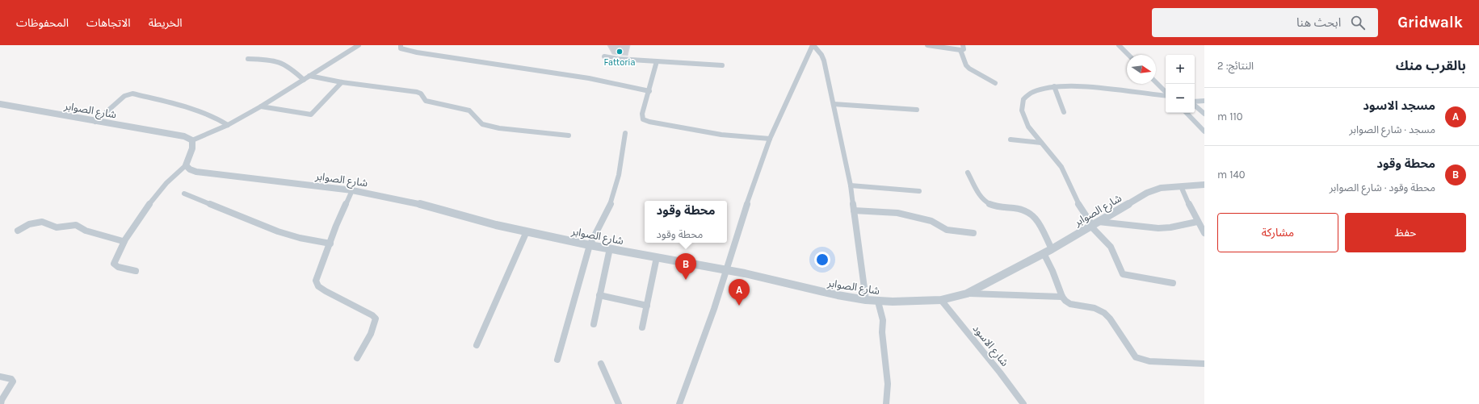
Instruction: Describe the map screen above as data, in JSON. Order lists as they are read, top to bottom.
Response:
{
  "streets": {
    "street": ["شارع الصوابر", "شارع الاسود"]
  },
  "crossings": [
    ["شارع الصوابر", "شارع الاسود"]
  ],
  "places": ["Fattoria"],
  "north": "right",
  "page": {
    "header": "Gridwalk",
    "search": "ابحث هنا",
    "nav": ["الخريطة", "الاتجاهات", "المحفوظات"],
    "heading": ["بالقرب منك", "النتائج: 2"],
    "map_buttons": ["+", "−"],
    "list": [
      {
        "mark": "A",
        "name": "مسجد الاسود",
        "note": "مسجد · شارع الصوابر",
        "value": "110 m"
      },
      {
        "mark": "B",
        "name": "محطة وقود",
        "note": "محطة وقود · شارع الصوابر",
        "value": "140 m"
      }
    ],
    "popup": ["محطة وقود", "محطة وقود"],
    "buttons": ["حفظ", "مشاركة"],
    "pins": ["B", "A"]
  }
}
